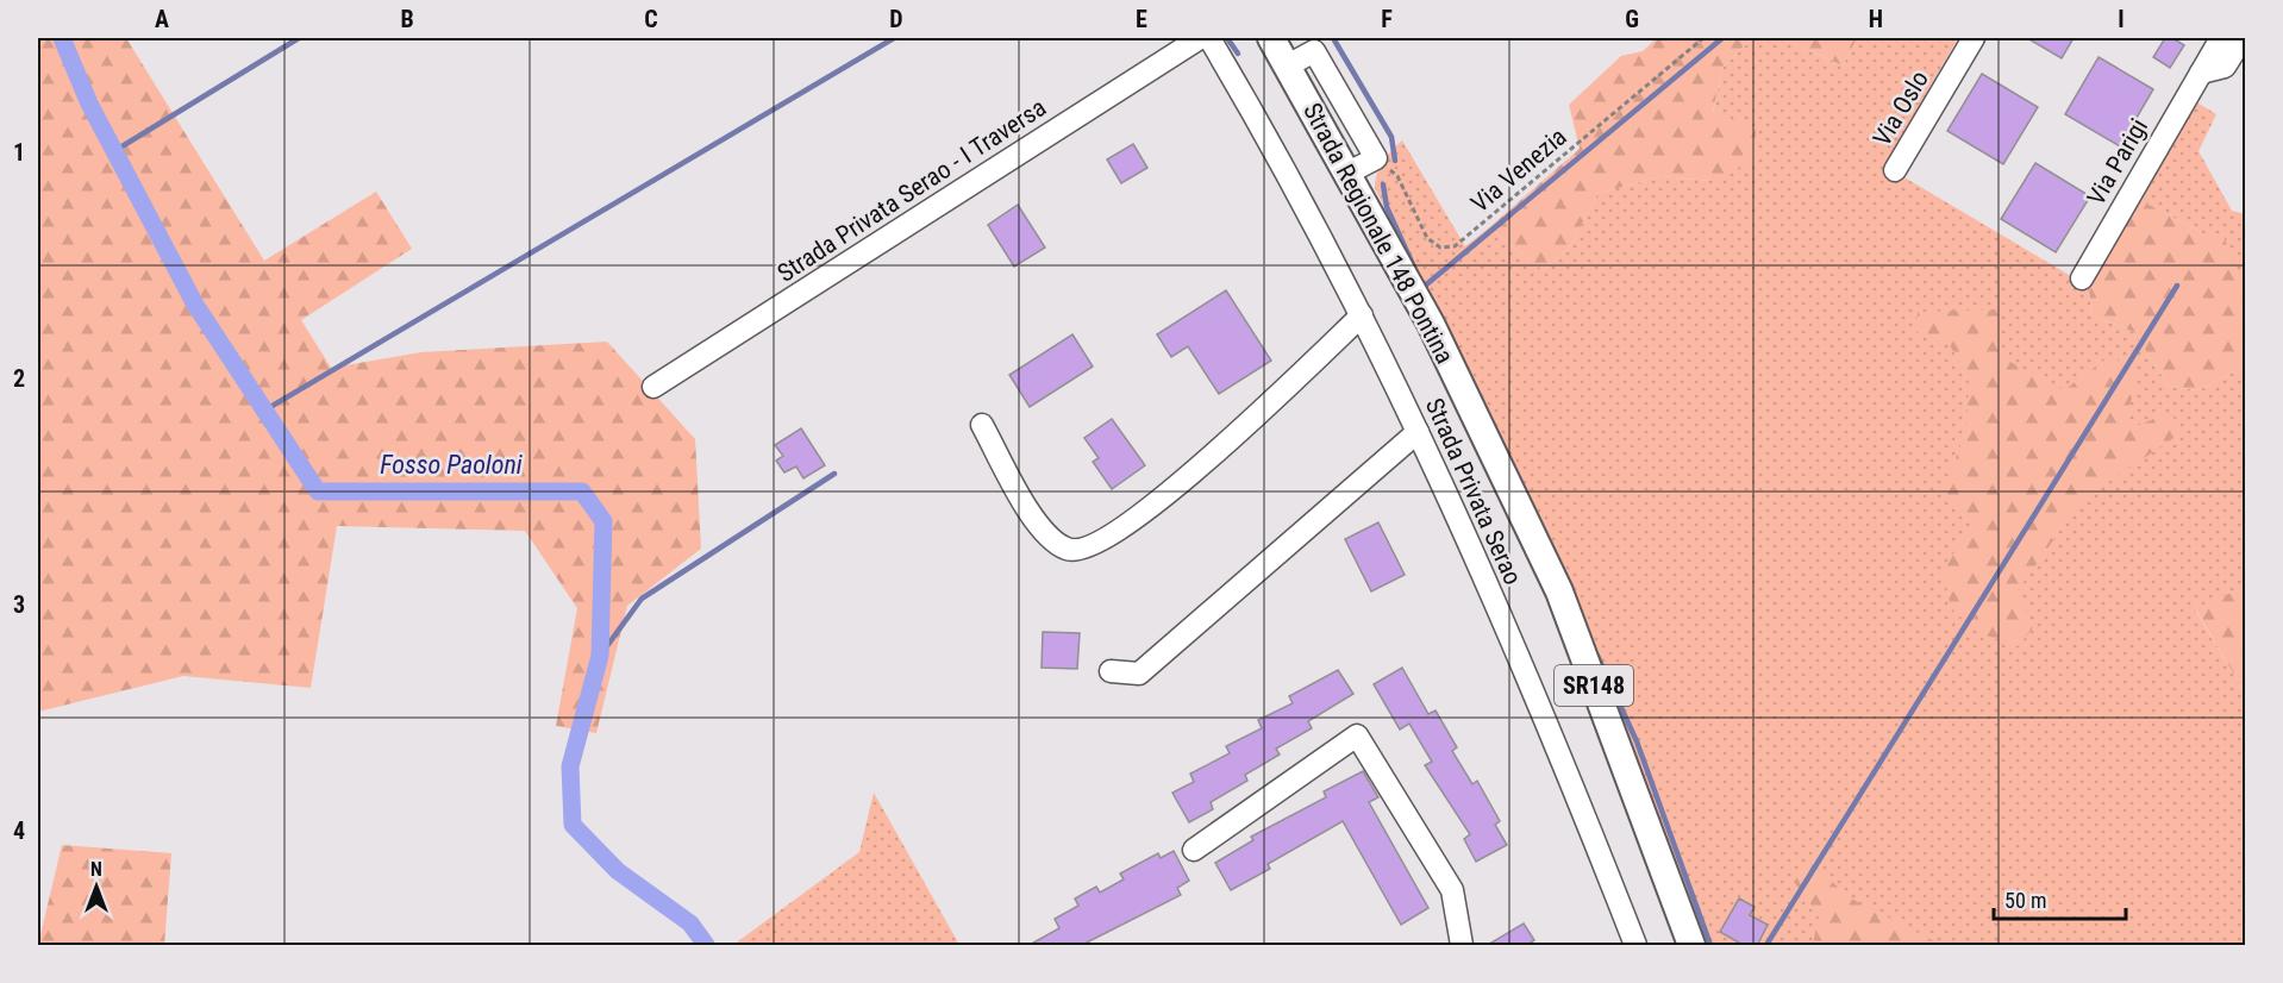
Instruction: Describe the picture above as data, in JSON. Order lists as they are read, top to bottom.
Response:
{
  "streets": {
    "main road": ["Strada Regionale 148 Pontina", "SR148"],
    "street": [
      "Via Oslo",
      "Via Parigi",
      "Strada Privata Serao - I Traversa",
      "Strada Privata Serao"
    ],
    "path": ["Via Venezia"]
  },
  "water": ["Fosso Paoloni"],
  "scale_bar": "50 m",
  "north": "top",
  "grid": {
    "columns": [
      "A",
      "B",
      "C",
      "D",
      "E",
      "F",
      "G",
      "H",
      "I"
    ],
    "rows": [
      "1",
      "2",
      "3",
      "4"
    ]
  }
}
